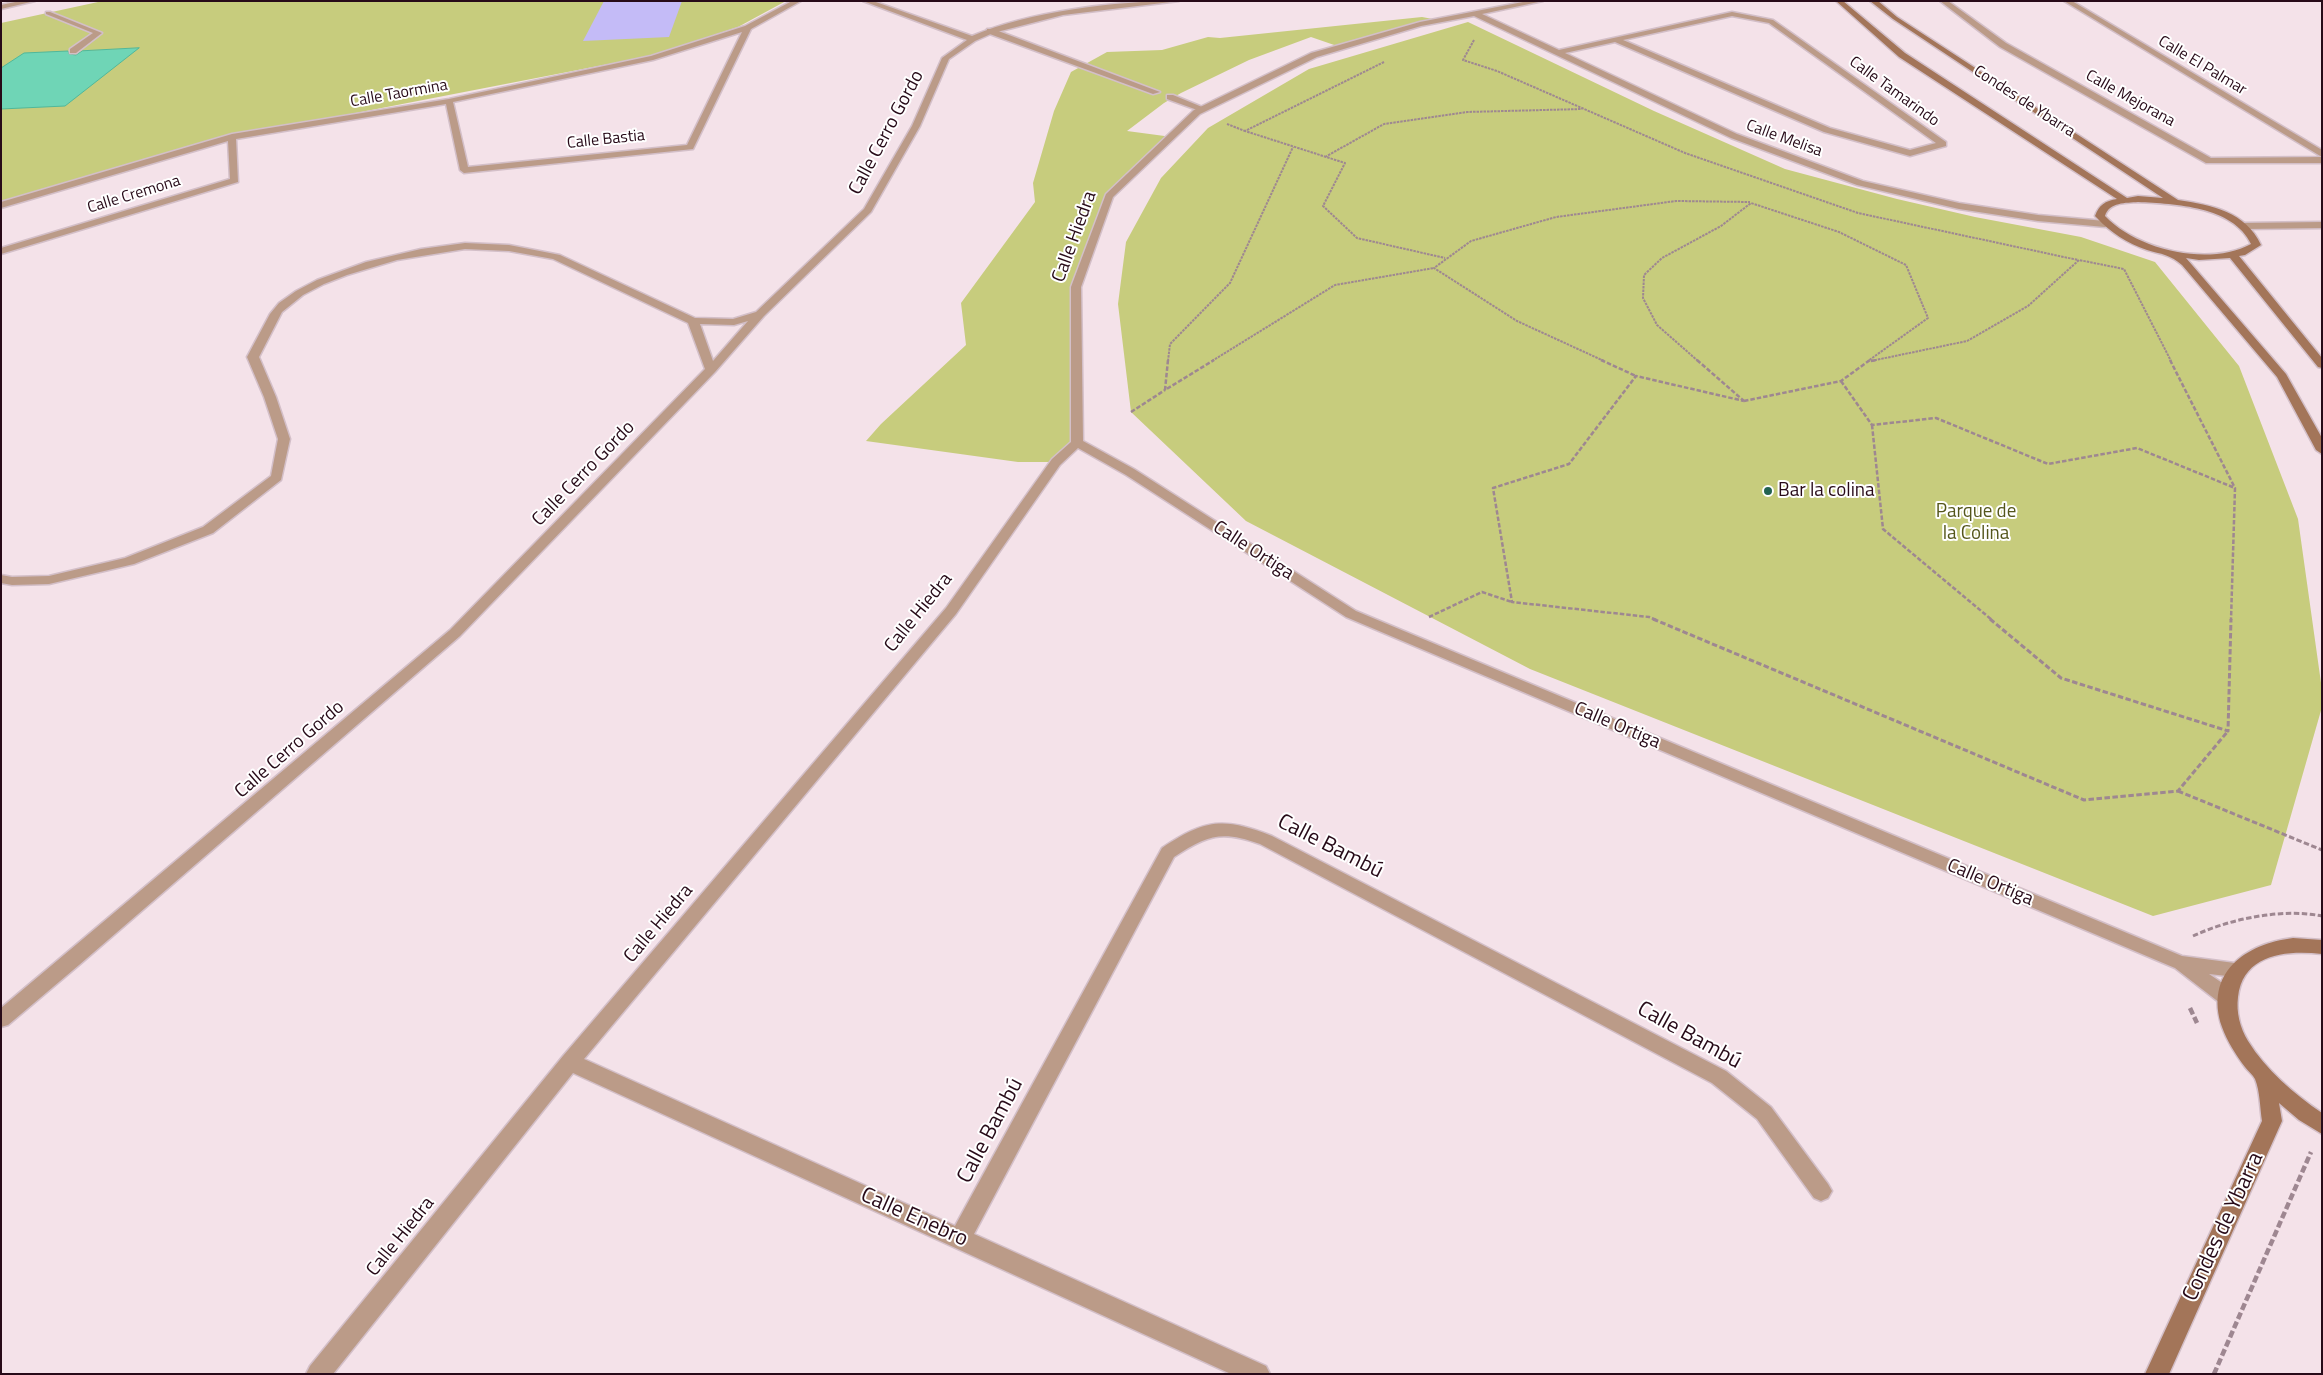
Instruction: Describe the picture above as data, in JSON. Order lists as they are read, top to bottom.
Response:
{
  "streets": {
    "main road": ["Condes de Ybarra"],
    "street": [
      "Calle El Palmar",
      "Calle Tamarindo",
      "Calle Taormina",
      "Calle Mejorana",
      "Calle Cerro Gordo",
      "Calle Melisa",
      "Calle Bastia",
      "Calle Cremona",
      "Calle Hiedra",
      "Calle Ortiga",
      "Calle Bambú",
      "Calle Enebro"
    ]
  },
  "crossings": [
    ["Calle Tamarindo", "Calle Melisa"],
    ["Calle Taormina", "Calle Bastia"],
    ["Calle Taormina", "Calle Cremona"],
    ["Calle Melisa", "Calle Hiedra"],
    ["Calle Hiedra", "Calle Ortiga"],
    ["Calle Hiedra", "Calle Enebro"],
    ["Calle Bambú", "Calle Enebro"]
  ],
  "parks": ["Parque de la Colina"],
  "places": ["Bar la colina"]
}
